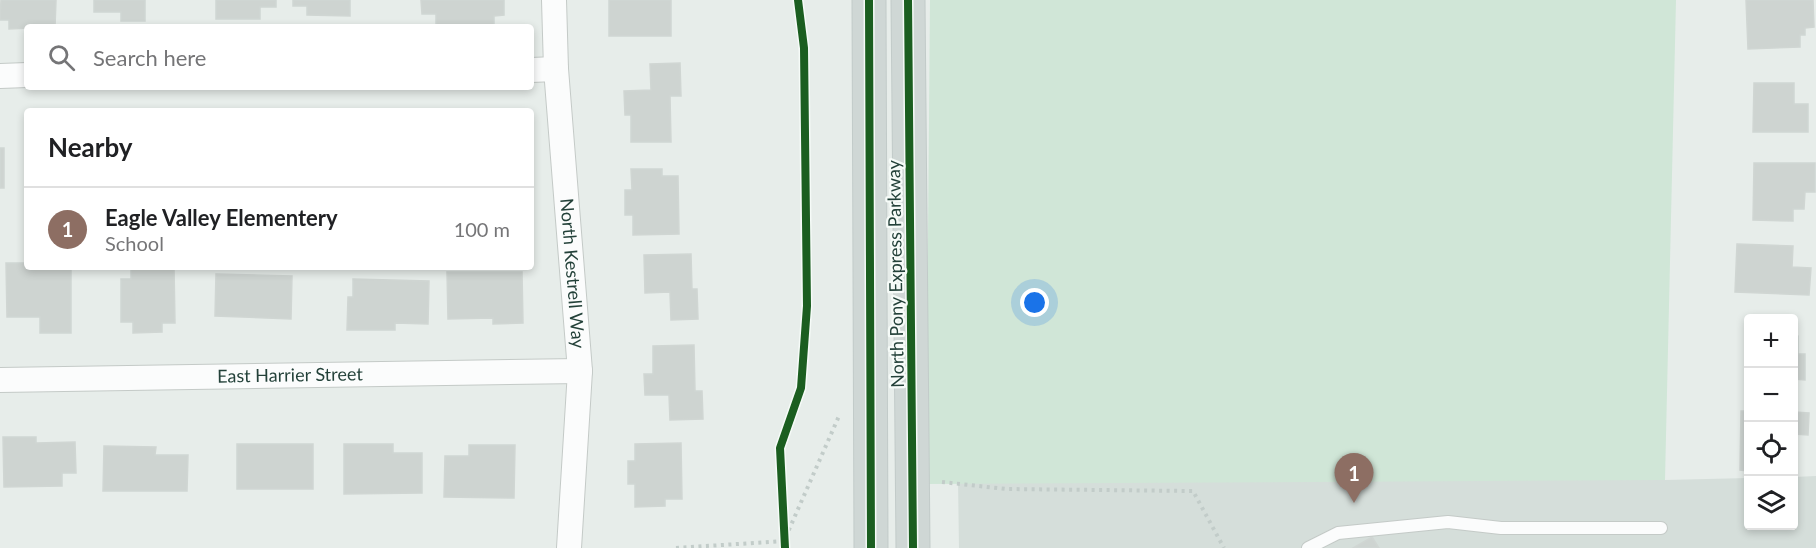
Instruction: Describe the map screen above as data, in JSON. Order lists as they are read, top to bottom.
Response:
{
  "streets": {
    "main road": ["North Pony Express Parkway"],
    "street": ["North Kestrell Way", "East Harrier Street"]
  },
  "crossings": [
    ["North Kestrell Way", "East Harrier Street"]
  ],
  "page": {
    "search": "Search here",
    "heading": "Nearby",
    "list": [
      {
        "mark": "1",
        "name": "Eagle Valley Elementery",
        "note": "School",
        "value": "100 m"
      }
    ],
    "map_buttons": ["+", "−"],
    "pins": "1"
  }
}
